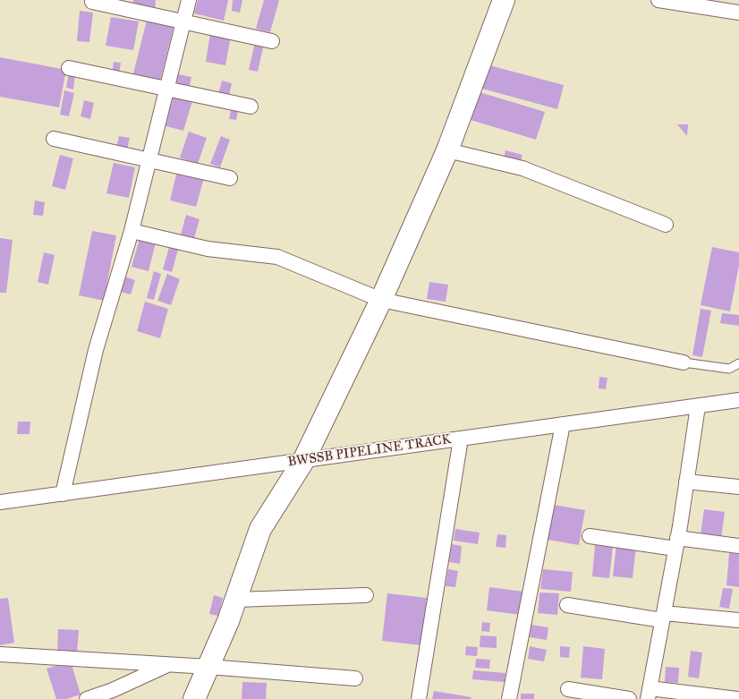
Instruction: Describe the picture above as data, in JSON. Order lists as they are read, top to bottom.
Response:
{
  "streets": {
    "street": ["BWSSB PIPELINE TRACK"]
  }
}
